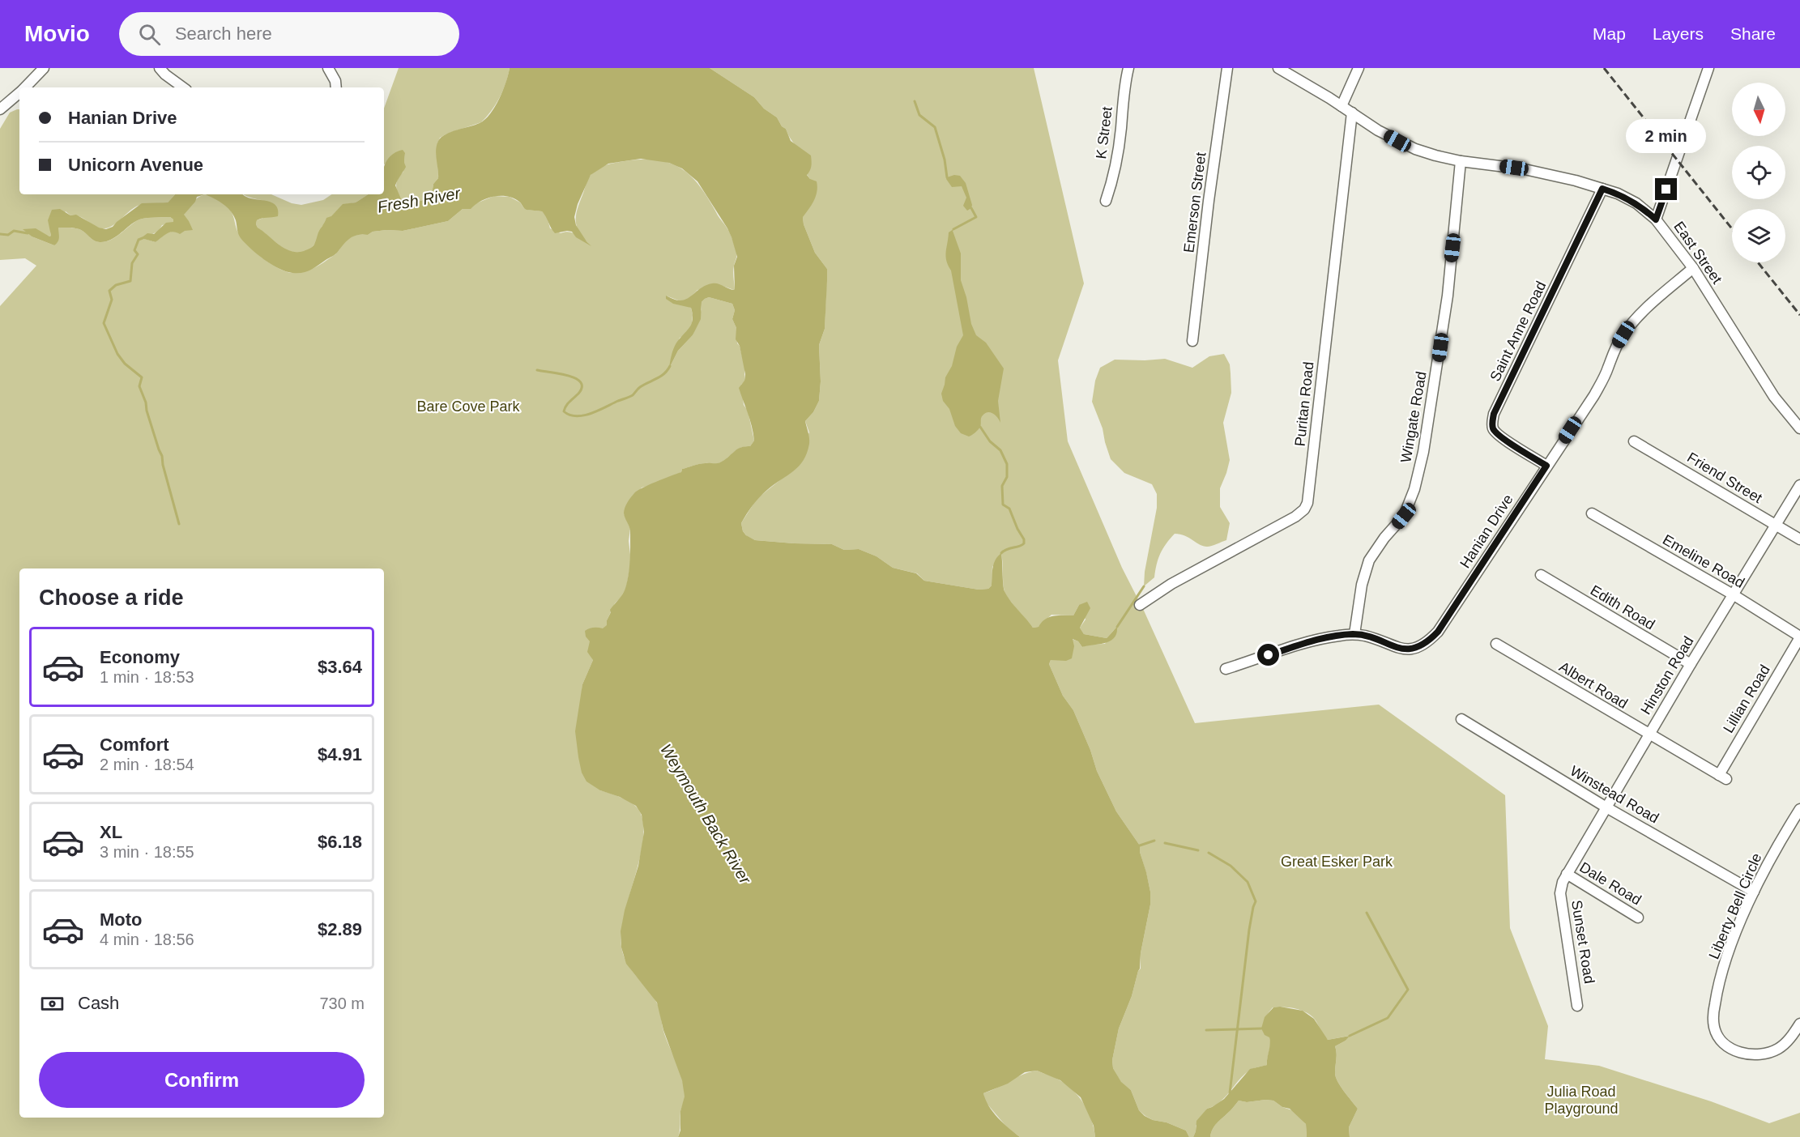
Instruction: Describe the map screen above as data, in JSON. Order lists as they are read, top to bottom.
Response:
{
  "streets": {
    "street": [
      "K Street",
      "Emerson Street",
      "East Street",
      "Saint Anne Road",
      "Puritan Road",
      "Wingate Road",
      "Friend Street",
      "Hanian Drive",
      "Emeline Road",
      "Edith Road",
      "Hinston Road",
      "Albert Road",
      "Lillian Road",
      "Winstead Road",
      "Dale Road",
      "Liberty Bell Circle",
      "Sunset Road"
    ]
  },
  "crossings": [
    ["East Street", "Saint Anne Road"],
    ["East Street", "Puritan Road"],
    ["East Street", "Wingate Road"],
    ["East Street", "Hanian Drive"],
    ["Saint Anne Road", "Hanian Drive"],
    ["Wingate Road", "Hanian Drive"],
    ["Friend Street", "Hinston Road"],
    ["Emeline Road", "Hinston Road"],
    ["Emeline Road", "Lillian Road"],
    ["Edith Road", "Hinston Road"],
    ["Hinston Road", "Albert Road"],
    ["Hinston Road", "Winstead Road"],
    ["Hinston Road", "Dale Road"],
    ["Hinston Road", "Sunset Road"],
    ["Albert Road", "Lillian Road"],
    ["Winstead Road", "Liberty Bell Circle"],
    ["Dale Road", "Sunset Road"]
  ],
  "water": ["Fresh River", "Weymouth Back River"],
  "parks": ["Bare Cove Park", "Great Esker Park", "Julia Road Playground"],
  "north": "bottom",
  "page": {
    "header": "Movio",
    "search": "Search here",
    "nav": ["Map", "Layers", "Share"],
    "banner": ["Hanian Drive", "Unicorn Avenue"],
    "bubble": "2 min",
    "heading": "Choose a ride",
    "list": [
      {
        "name": "Economy",
        "note": "1 min · 18:53",
        "value": "$3.64"
      },
      {
        "name": "Comfort",
        "note": "2 min · 18:54",
        "value": "$4.91"
      },
      {
        "name": "XL",
        "note": "3 min · 18:55",
        "value": "$6.18"
      },
      {
        "name": "Moto",
        "note": "4 min · 18:56",
        "value": "$2.89"
      }
    ],
    "pay": ["Cash", "730 m"],
    "buttons": "Confirm"
  }
}
